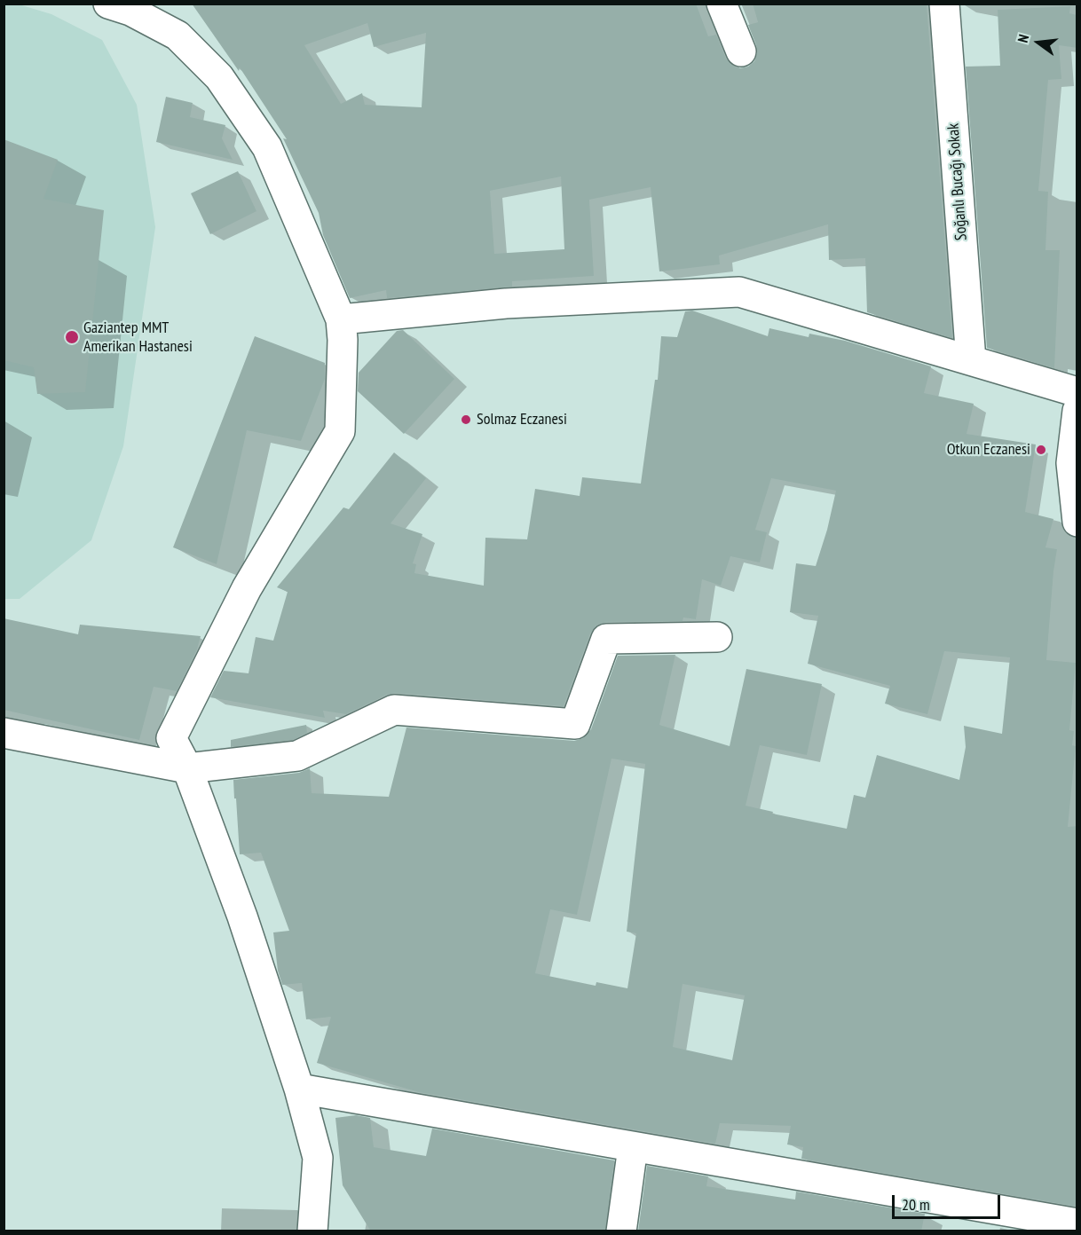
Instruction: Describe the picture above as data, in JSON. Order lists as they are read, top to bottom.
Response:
{
  "streets": {
    "street": ["Soğanlı Bucağı Sokak"]
  },
  "places": ["Gaziantep MMT Amerikan Hastanesi", "Solmaz Eczanesi", "Otkun Eczanesi"],
  "scale_bar": "20 m",
  "north": "left"
}
